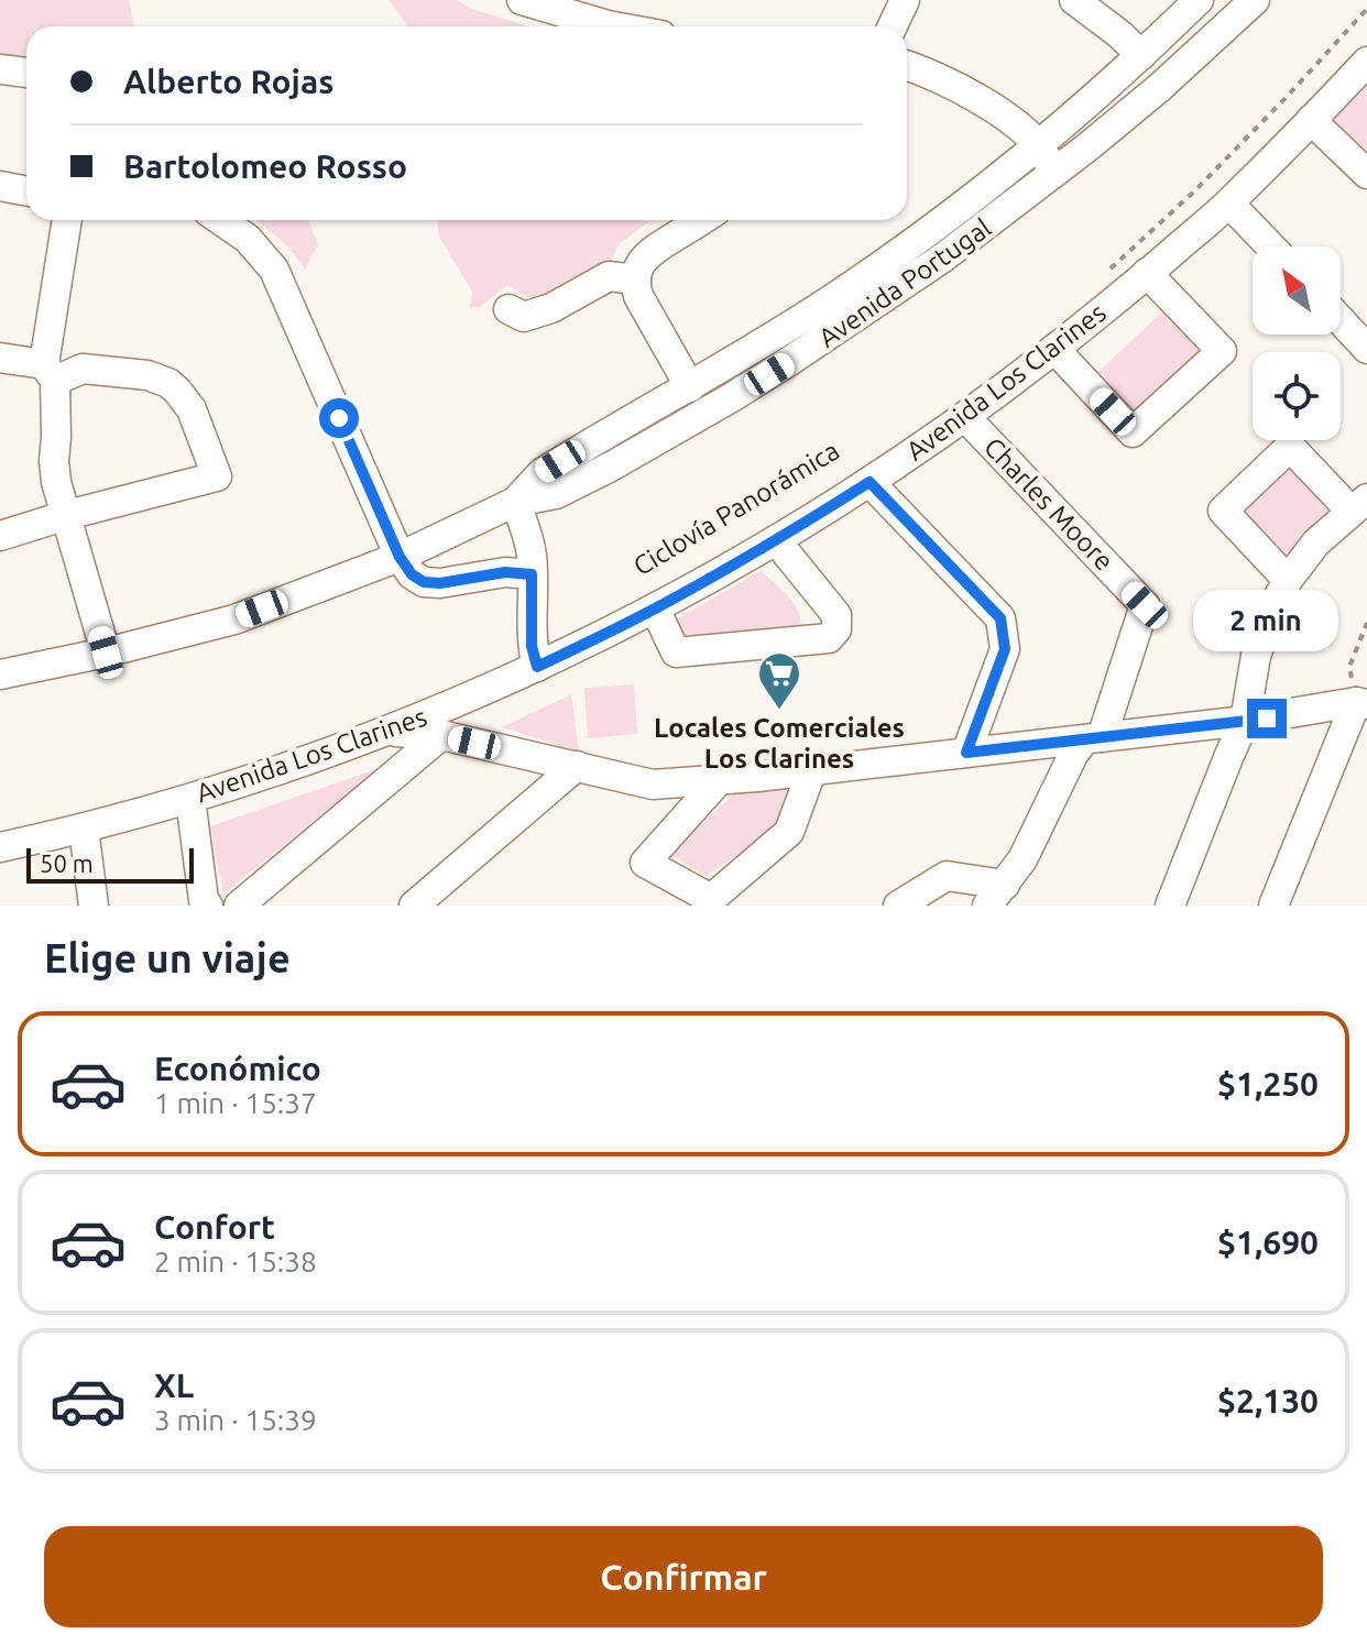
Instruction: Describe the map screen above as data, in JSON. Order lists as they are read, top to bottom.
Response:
{
  "streets": {
    "street": ["Avenida Portugal", "Avenida Los Clarines", "Charles Moore"]
  },
  "crossings": [
    ["Avenida Los Clarines", "Charles Moore"]
  ],
  "places": {
    "supermarket": ["Locales Comerciales Los Clarines"]
  },
  "scale_bar": "50 m",
  "north": "top left",
  "page": {
    "banner": ["Alberto Rojas", "Bartolomeo Rosso"],
    "bubble": "2 min",
    "scale": "50 m",
    "heading": "Elige un viaje",
    "list": [
      {
        "name": "Económico",
        "note": "1 min · 15:37",
        "value": "$1,250"
      },
      {
        "name": "Confort",
        "note": "2 min · 15:38",
        "value": "$1,690"
      },
      {
        "name": "XL",
        "note": "3 min · 15:39",
        "value": "$2,130"
      }
    ],
    "buttons": "Confirmar"
  }
}
